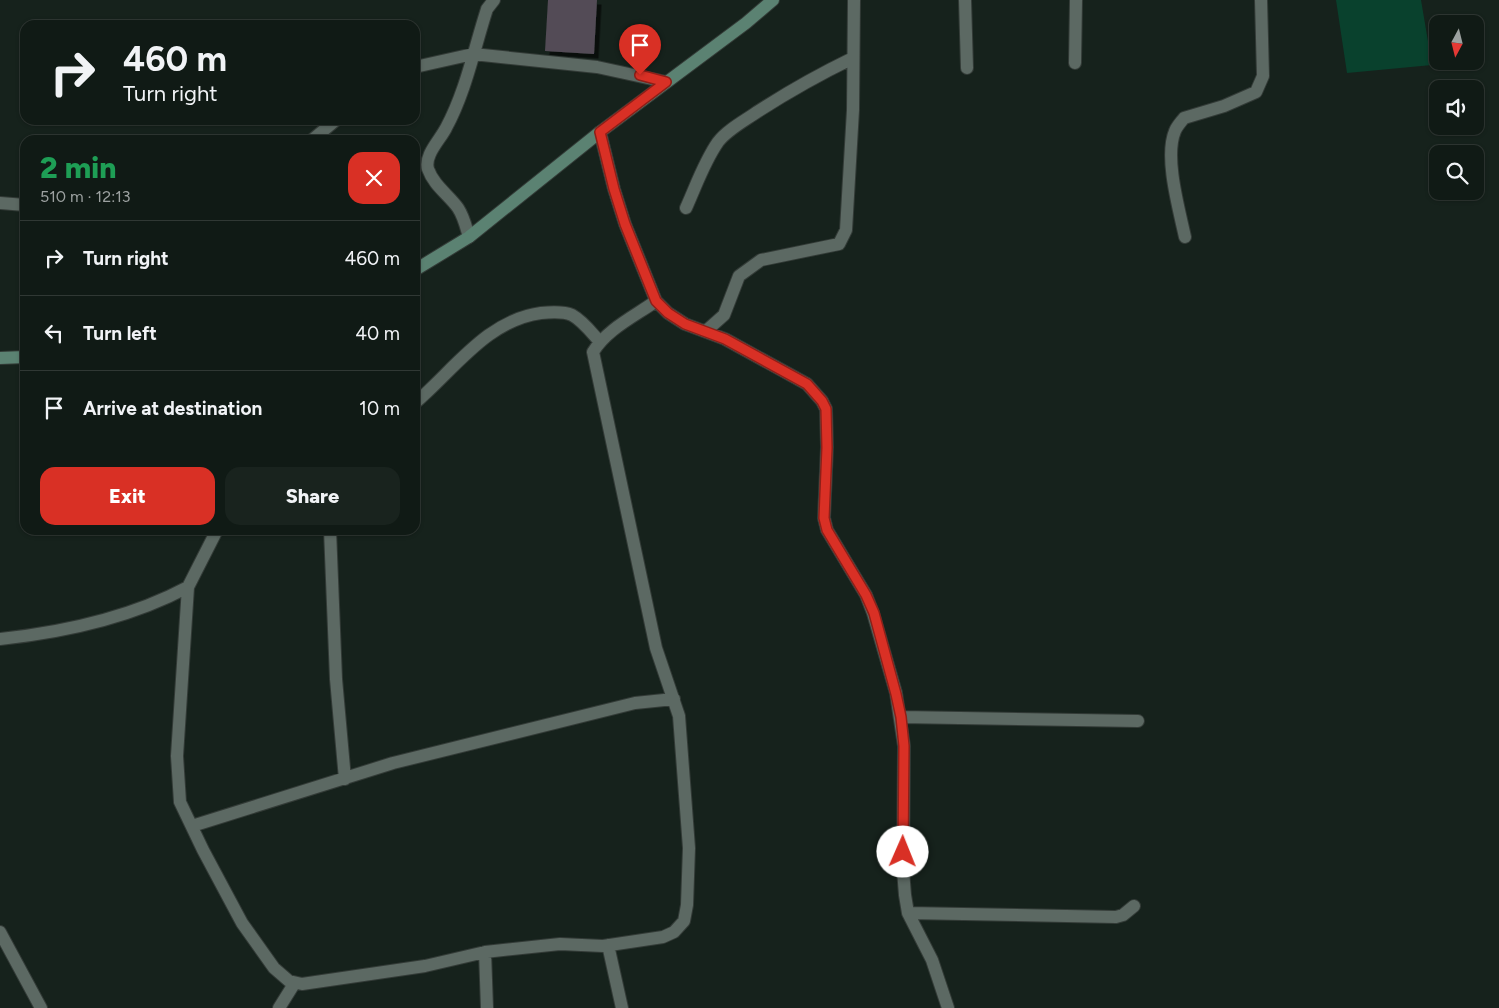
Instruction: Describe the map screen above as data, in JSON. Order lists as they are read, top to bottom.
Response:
{
  "north": "bottom",
  "page": {
    "turn": ["460 m", "Turn right"],
    "heading": ["2 min", "510 m · 12:13"],
    "list": [
      {
        "name": "Turn right",
        "value": "460 m"
      },
      {
        "name": "Turn left",
        "value": "40 m"
      },
      {
        "name": "Arrive at destination",
        "value": "10 m"
      }
    ],
    "buttons": ["Exit", "Share"]
  }
}
